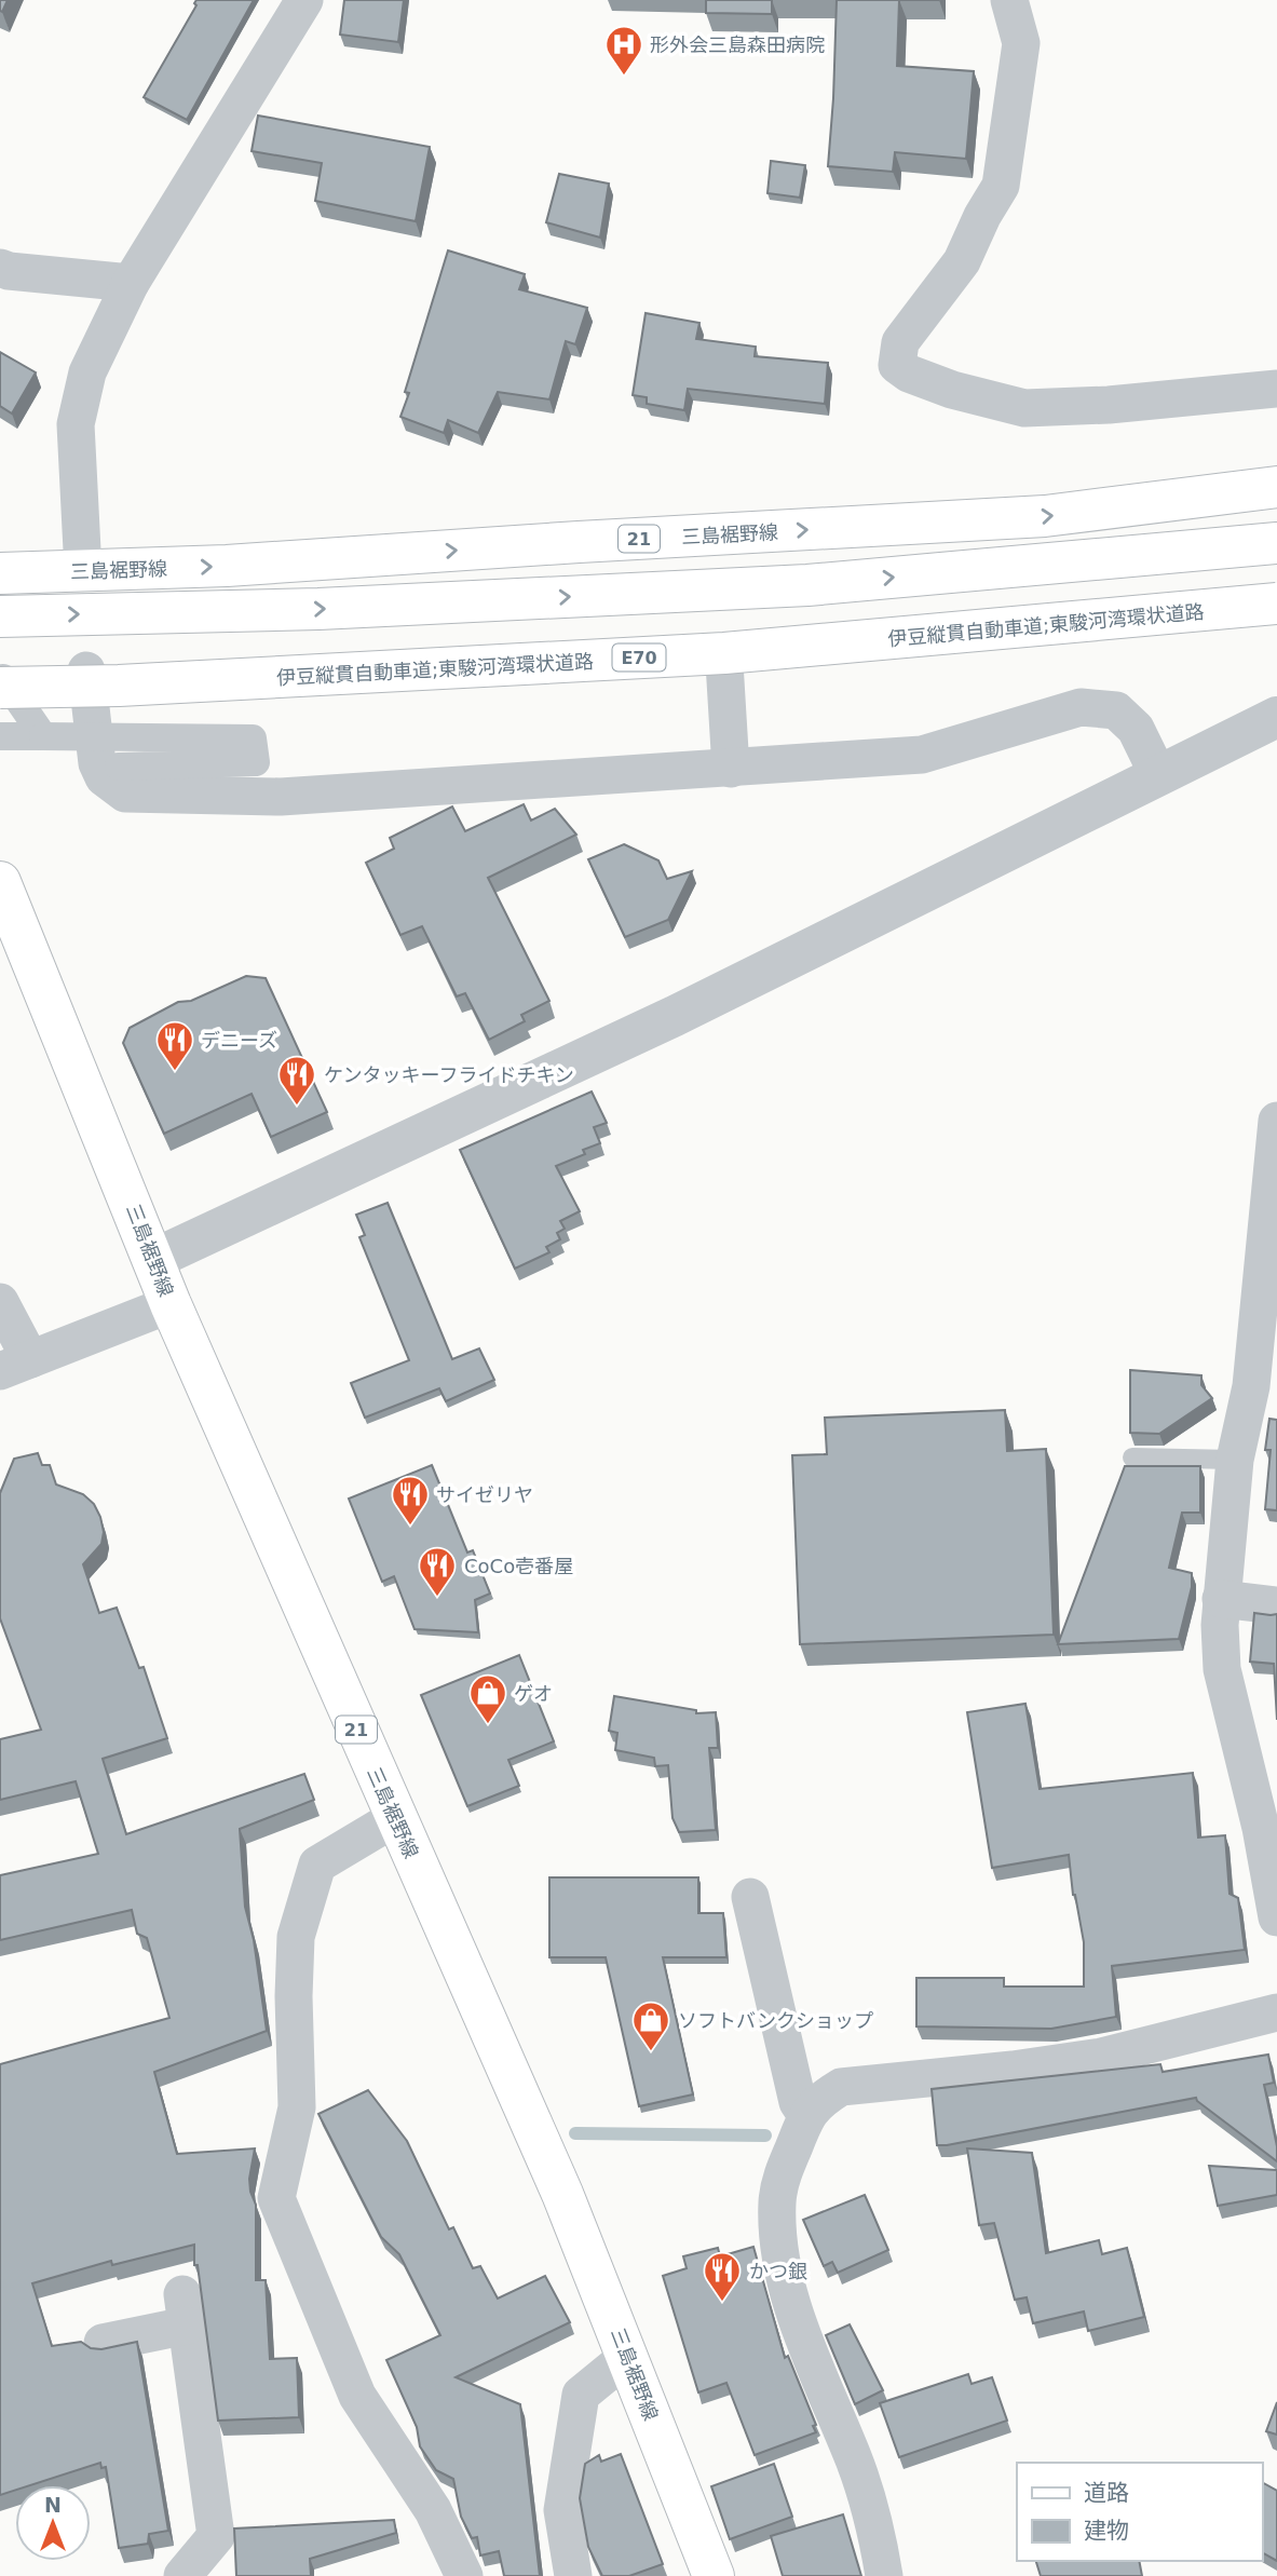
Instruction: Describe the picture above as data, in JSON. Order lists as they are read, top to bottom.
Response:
{
  "streets": {
    "main road": [
      "三島裾野線",
      "21",
      "伊豆縦貫自動車道;東駿河湾環状道路",
      "E70"
    ]
  },
  "places": {
    "hospital": ["形外会三島森田病院"],
    "restaurant": [
      "デニーズ",
      "ケンタッキーフライドチキン",
      "サイゼリヤ",
      "CoCo壱番屋",
      "かつ銀"
    ],
    "shop": ["ゲオ", "ソフトバンクショップ"]
  },
  "legend": ["道路", "建物"],
  "north": "top"
}
